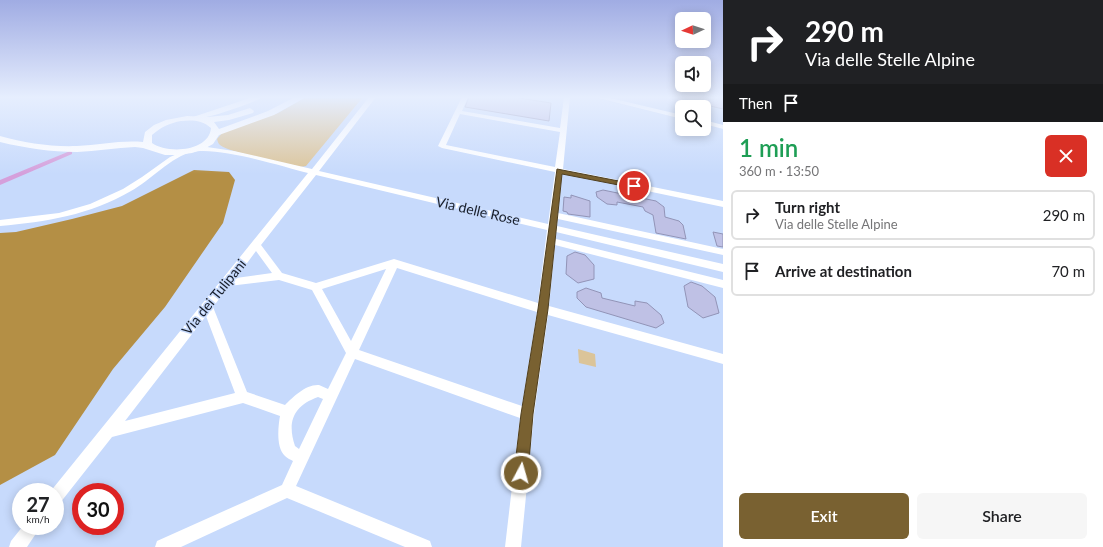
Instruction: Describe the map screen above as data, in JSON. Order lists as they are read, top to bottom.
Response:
{
  "streets": {
    "street": ["Via delle Rose", "Via dei Tulipani"]
  },
  "crossings": [
    ["Via delle Rose", "Via dei Tulipani"]
  ],
  "north": "left",
  "page": {
    "turn": ["290 m", "Via delle Stelle Alpine"],
    "then": "Then",
    "heading": ["1 min", "360 m · 13:50"],
    "list": [
      {
        "name": "Turn right",
        "note": "Via delle Stelle Alpine",
        "value": "290 m"
      },
      {
        "name": "Arrive at destination",
        "value": "70 m"
      }
    ],
    "speed": "27 km/h",
    "limit": "30",
    "buttons": ["Exit", "Share"]
  }
}
